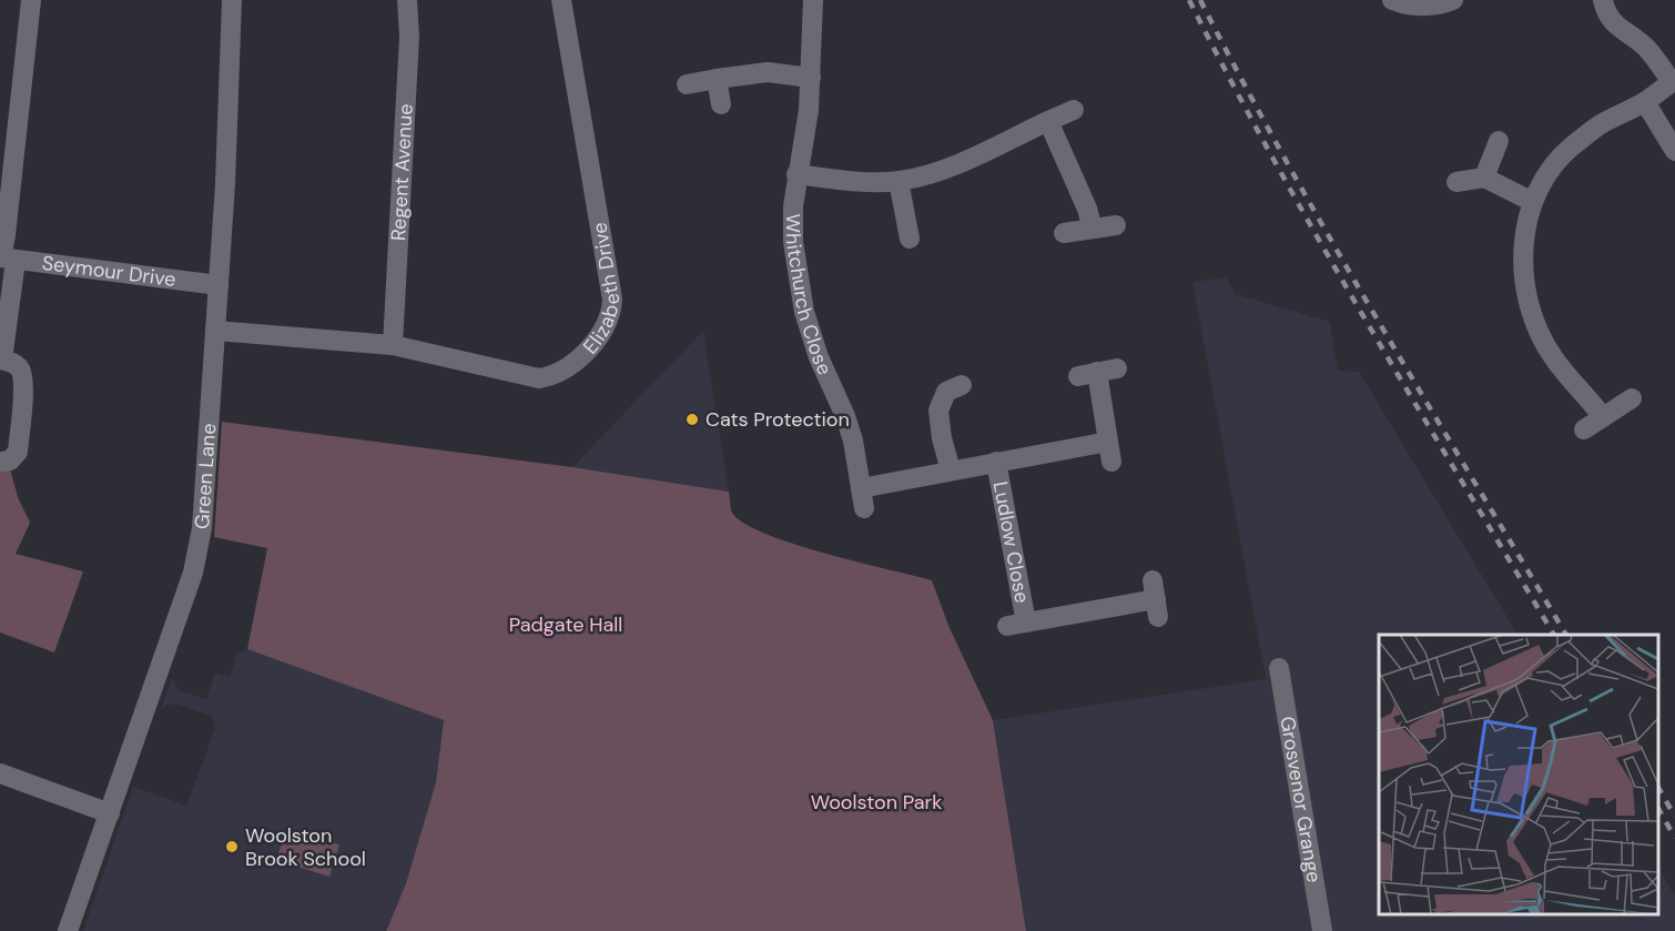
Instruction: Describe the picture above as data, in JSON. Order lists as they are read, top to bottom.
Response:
{
  "streets": {
    "street": [
      "Regent Avenue",
      "Seymour Drive",
      "Elizabeth Drive",
      "Whitchurch Close",
      "Green Lane",
      "Ludlow Close",
      "Grosvenor Grange"
    ]
  },
  "crossings": [
    ["Regent Avenue", "Elizabeth Drive"],
    ["Seymour Drive", "Green Lane"],
    ["Elizabeth Drive", "Green Lane"],
    ["Whitchurch Close", "Ludlow Close"]
  ],
  "parks": ["Padgate Hall", "Woolston Park"],
  "places": ["Cats Protection", "Woolston Brook School"]
}
